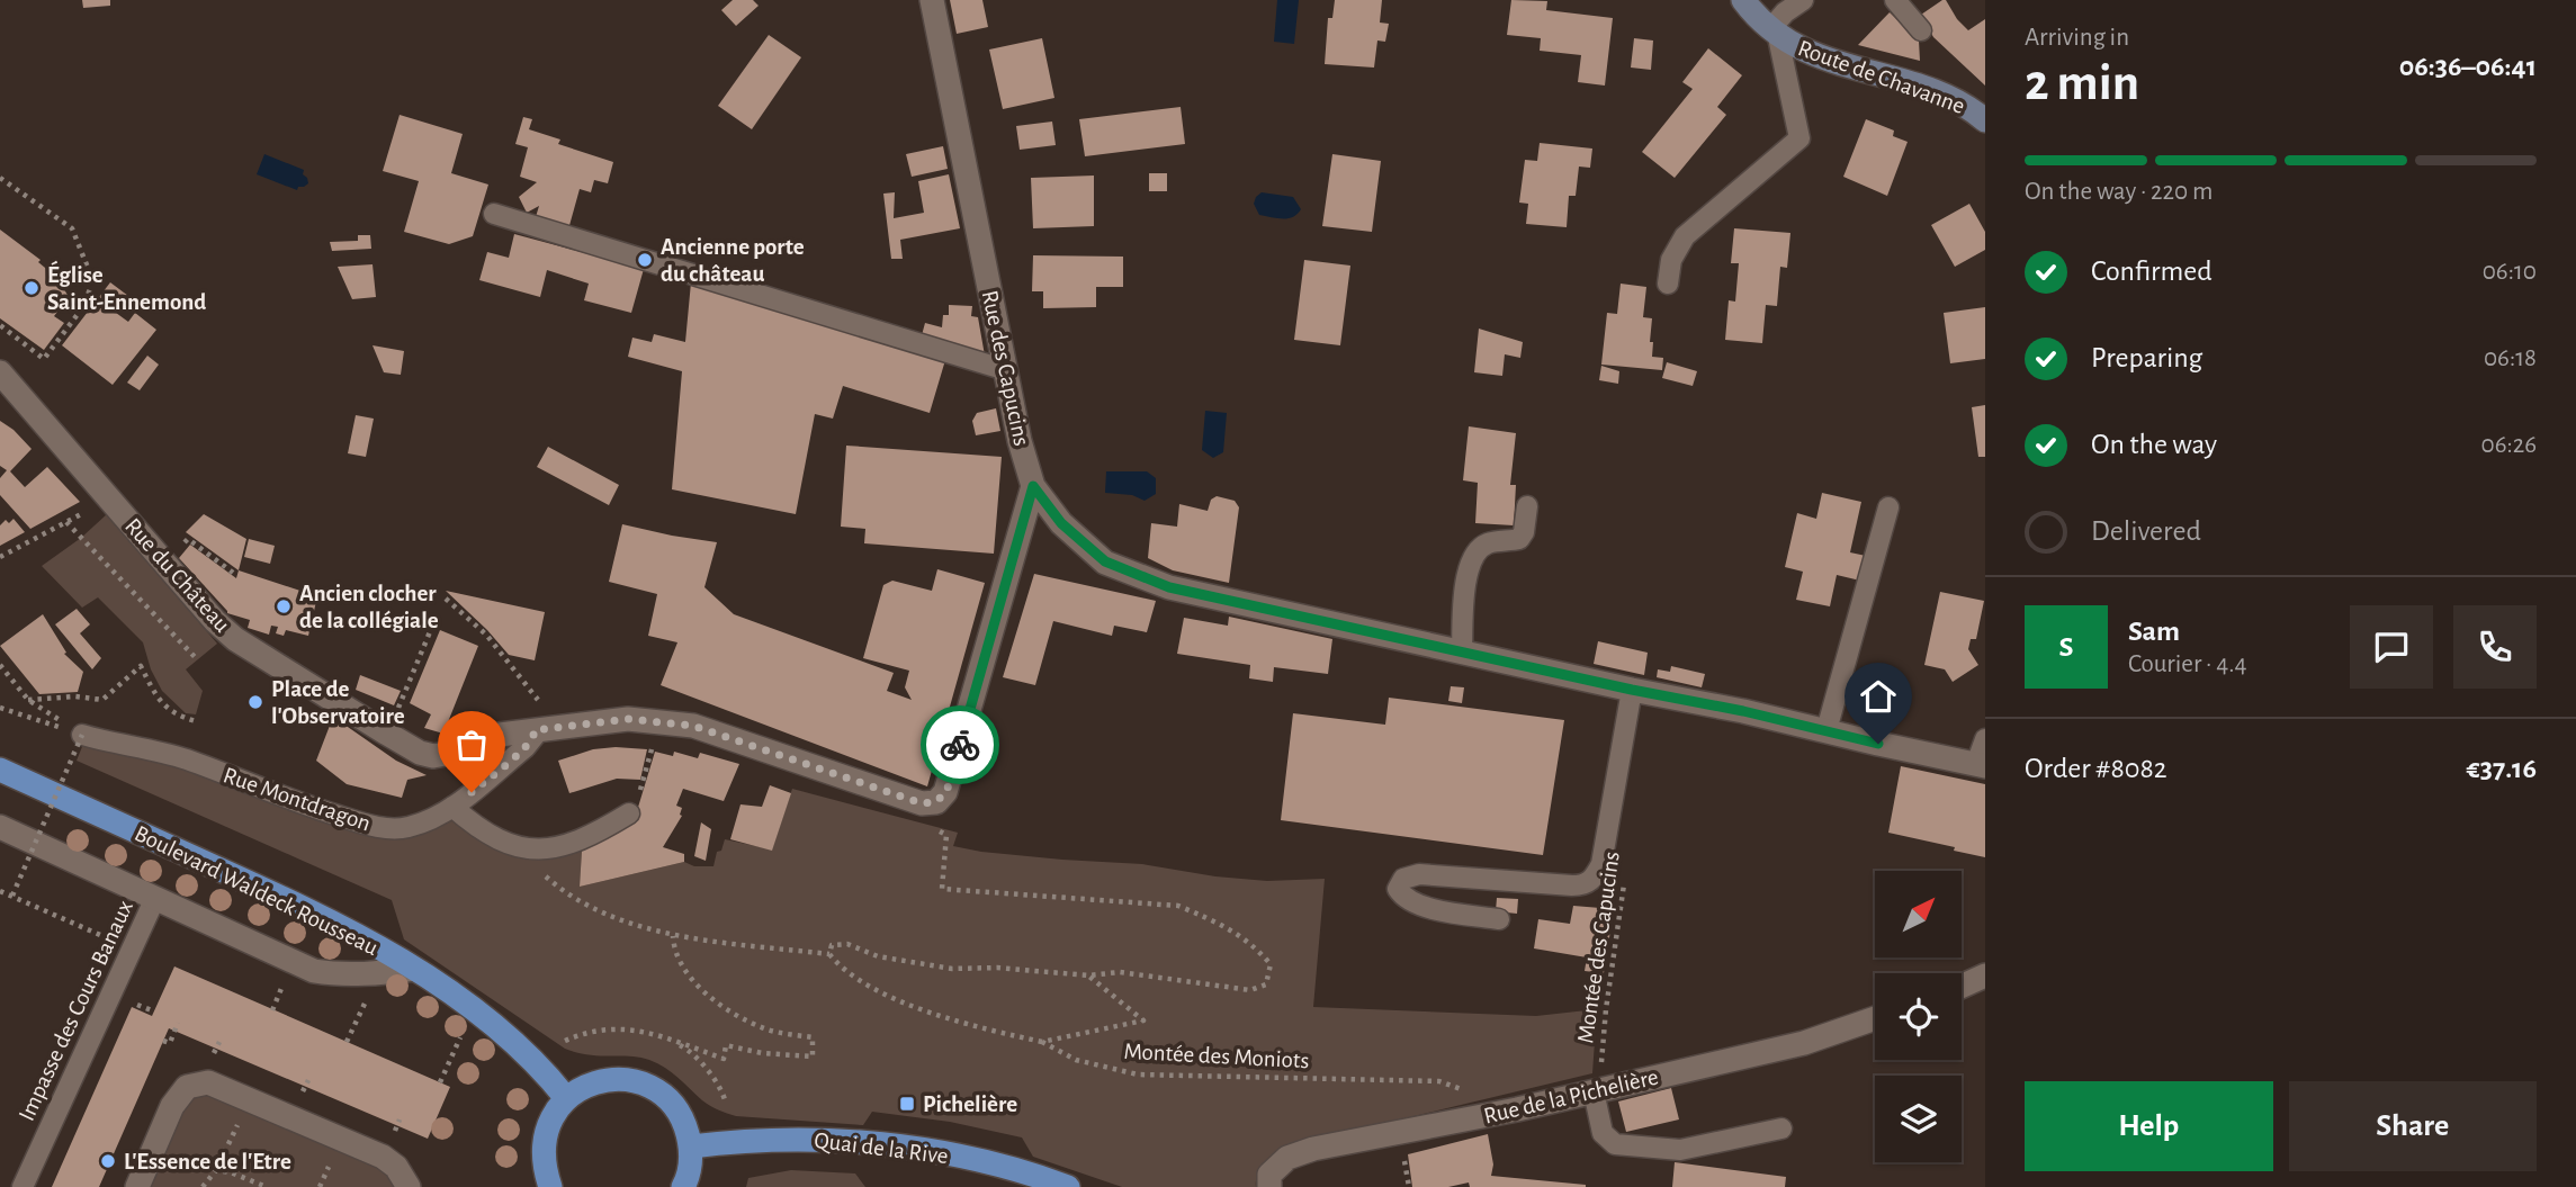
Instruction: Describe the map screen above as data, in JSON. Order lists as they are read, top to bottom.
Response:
{
  "streets": {
    "main road": ["Route de Chavanne", "Boulevard Waldeck Rousseau", "Quai de la Rive"],
    "street": ["Rue des Capucins", "Rue du Château", "Rue de la Pichelière"],
    "lane": ["Rue Montdragon", "Impasse des Cours Banaux"],
    "path": ["Montée des Capucins", "Montée des Moniots"]
  },
  "crossings": [
    ["Rue du Château", "Rue Montdragon"],
    ["Montée des Capucins", "Rue de la Pichelière"]
  ],
  "places": {
    "other": [
      "Ancienne porte du château",
      "Église Saint-Ennemond",
      "Ancien clocher de la collégiale",
      "Place de l'Observatoire",
      "L'Essence de l'Etre"
    ],
    "transit": ["Pichelière"]
  },
  "north": "top right",
  "page": {
    "heading": ["2 min", "Arriving in", "06:36–06:41"],
    "panel": [
      "Sam",
      "Courier · 4.4",
      "Order #8082",
      "€37.16"
    ],
    "bar": "On the way · 220 m",
    "list": [
      ["Confirmed", "06:10"],
      ["Preparing", "06:18"],
      ["On the way", "06:26"],
      "Delivered"
    ],
    "round": "S",
    "buttons": ["Help", "Share"]
  }
}
